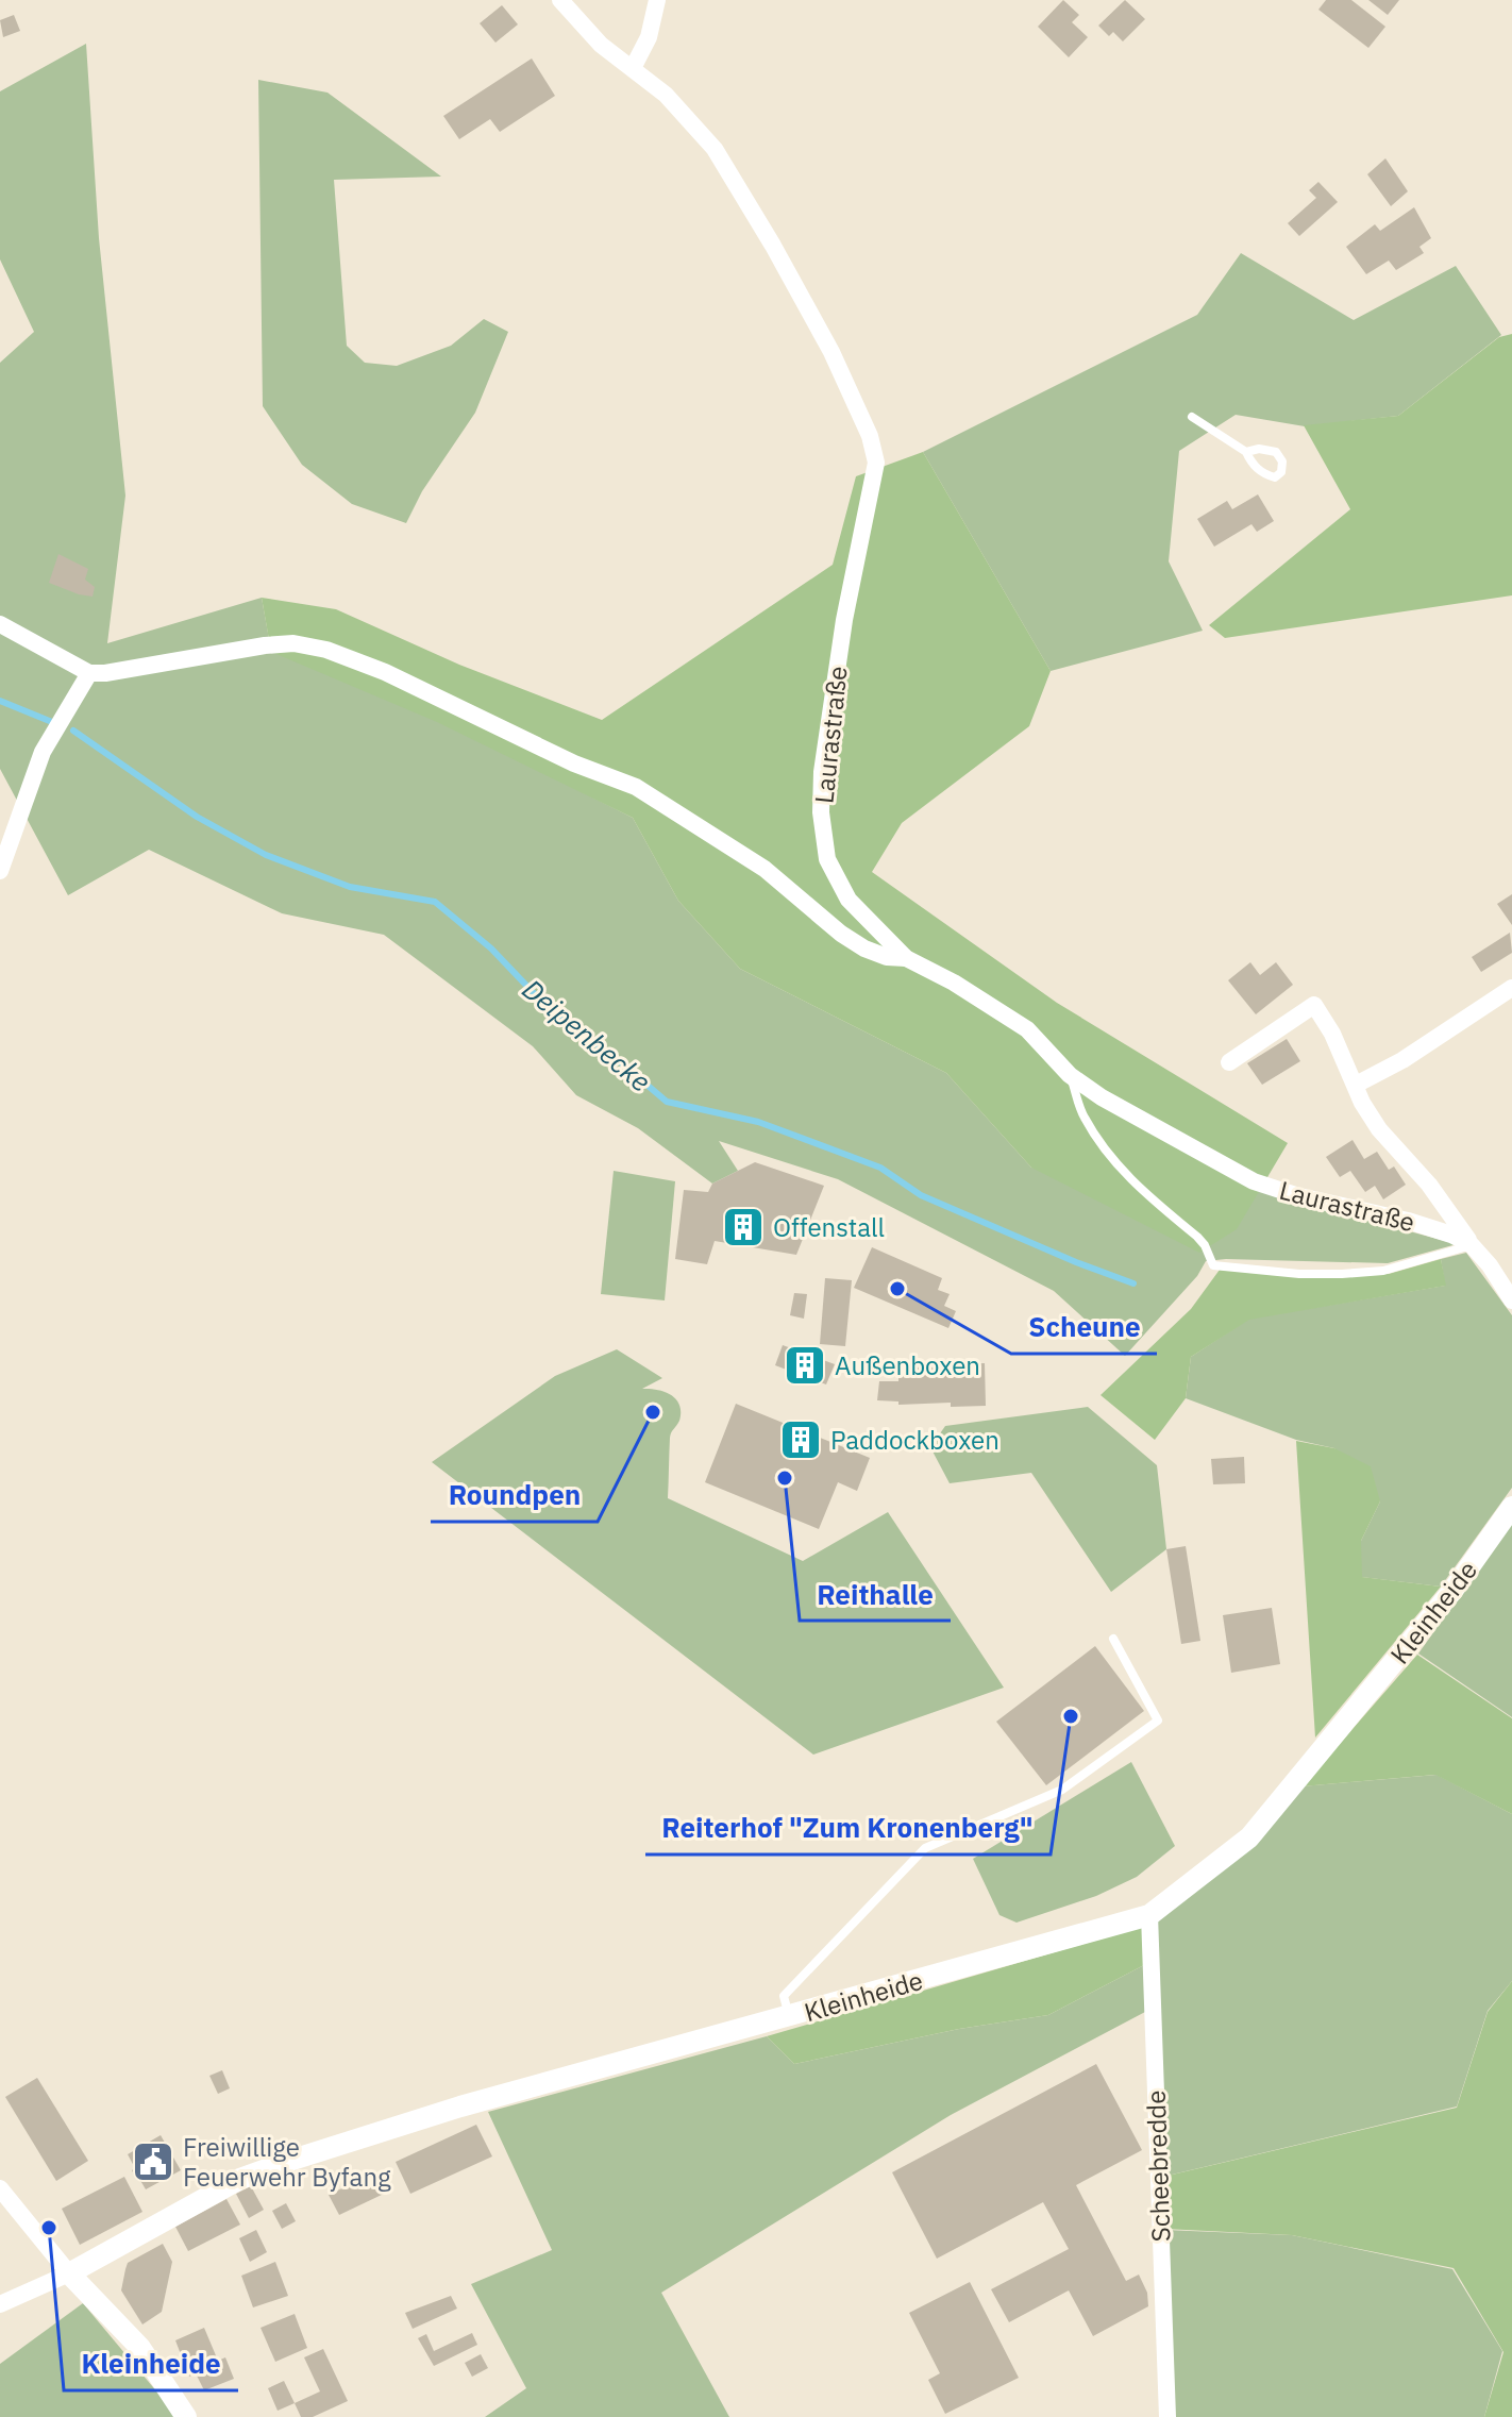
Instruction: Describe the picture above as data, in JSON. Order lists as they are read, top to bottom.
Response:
{
  "streets": {
    "street": ["Laurastraße", "Kleinheide", "Scheebredde"]
  },
  "crossings": [
    ["Kleinheide", "Scheebredde"]
  ],
  "water": ["Deipenbecke"],
  "places": {
    "building": ["Offenstall", "Außenboxen", "Paddockboxen"],
    "other": [
      "Scheune",
      "Roundpen",
      "Reithalle",
      "Reiterhof \"Zum Kronenberg\"",
      "Kleinheide"
    ],
    "public building": ["Freiwillige Feuerwehr Byfang"]
  }
}
